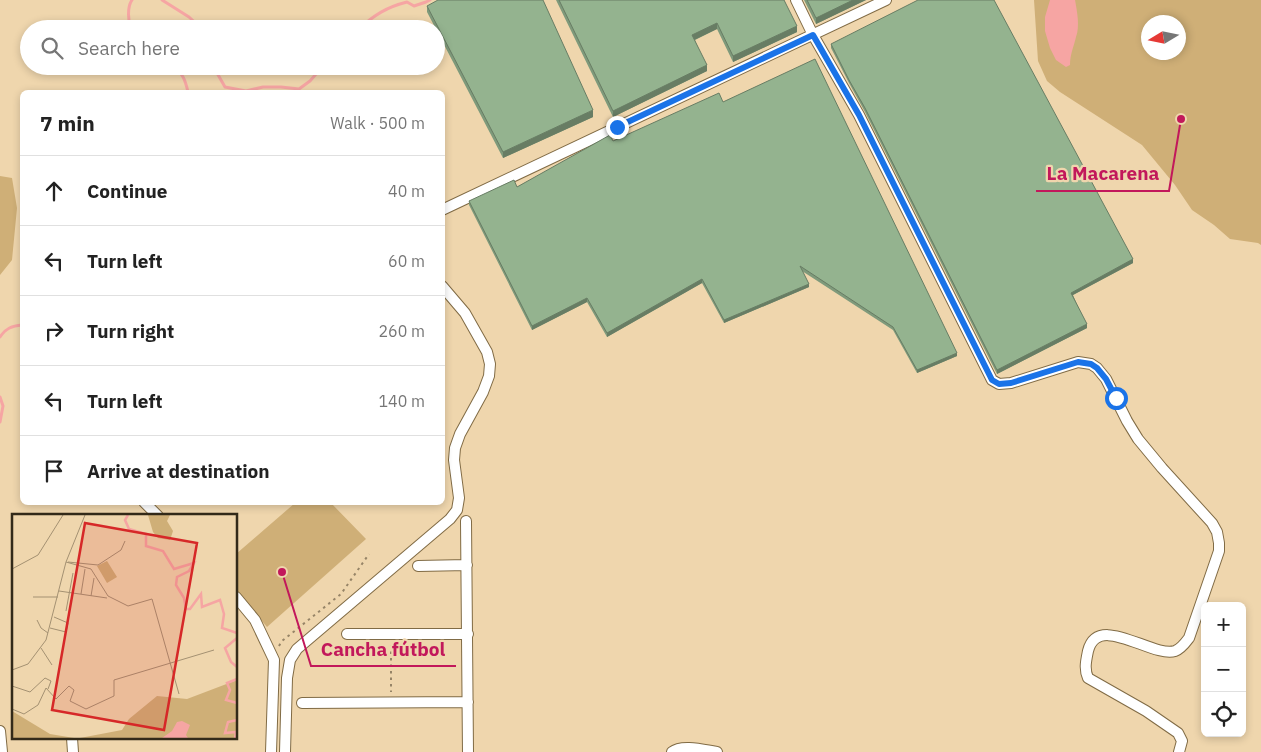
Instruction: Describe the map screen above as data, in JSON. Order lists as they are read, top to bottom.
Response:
{
  "places": ["La Macarena", "Cancha fútbol"],
  "north": "left",
  "page": {
    "search": "Search here",
    "heading": ["7 min", "Walk · 500 m"],
    "list": [
      ["Continue", "40 m"],
      ["Turn left", "60 m"],
      ["Turn right", "260 m"],
      ["Turn left", "140 m"],
      "Arrive at destination"
    ],
    "map_buttons": ["+", "−"]
  }
}
